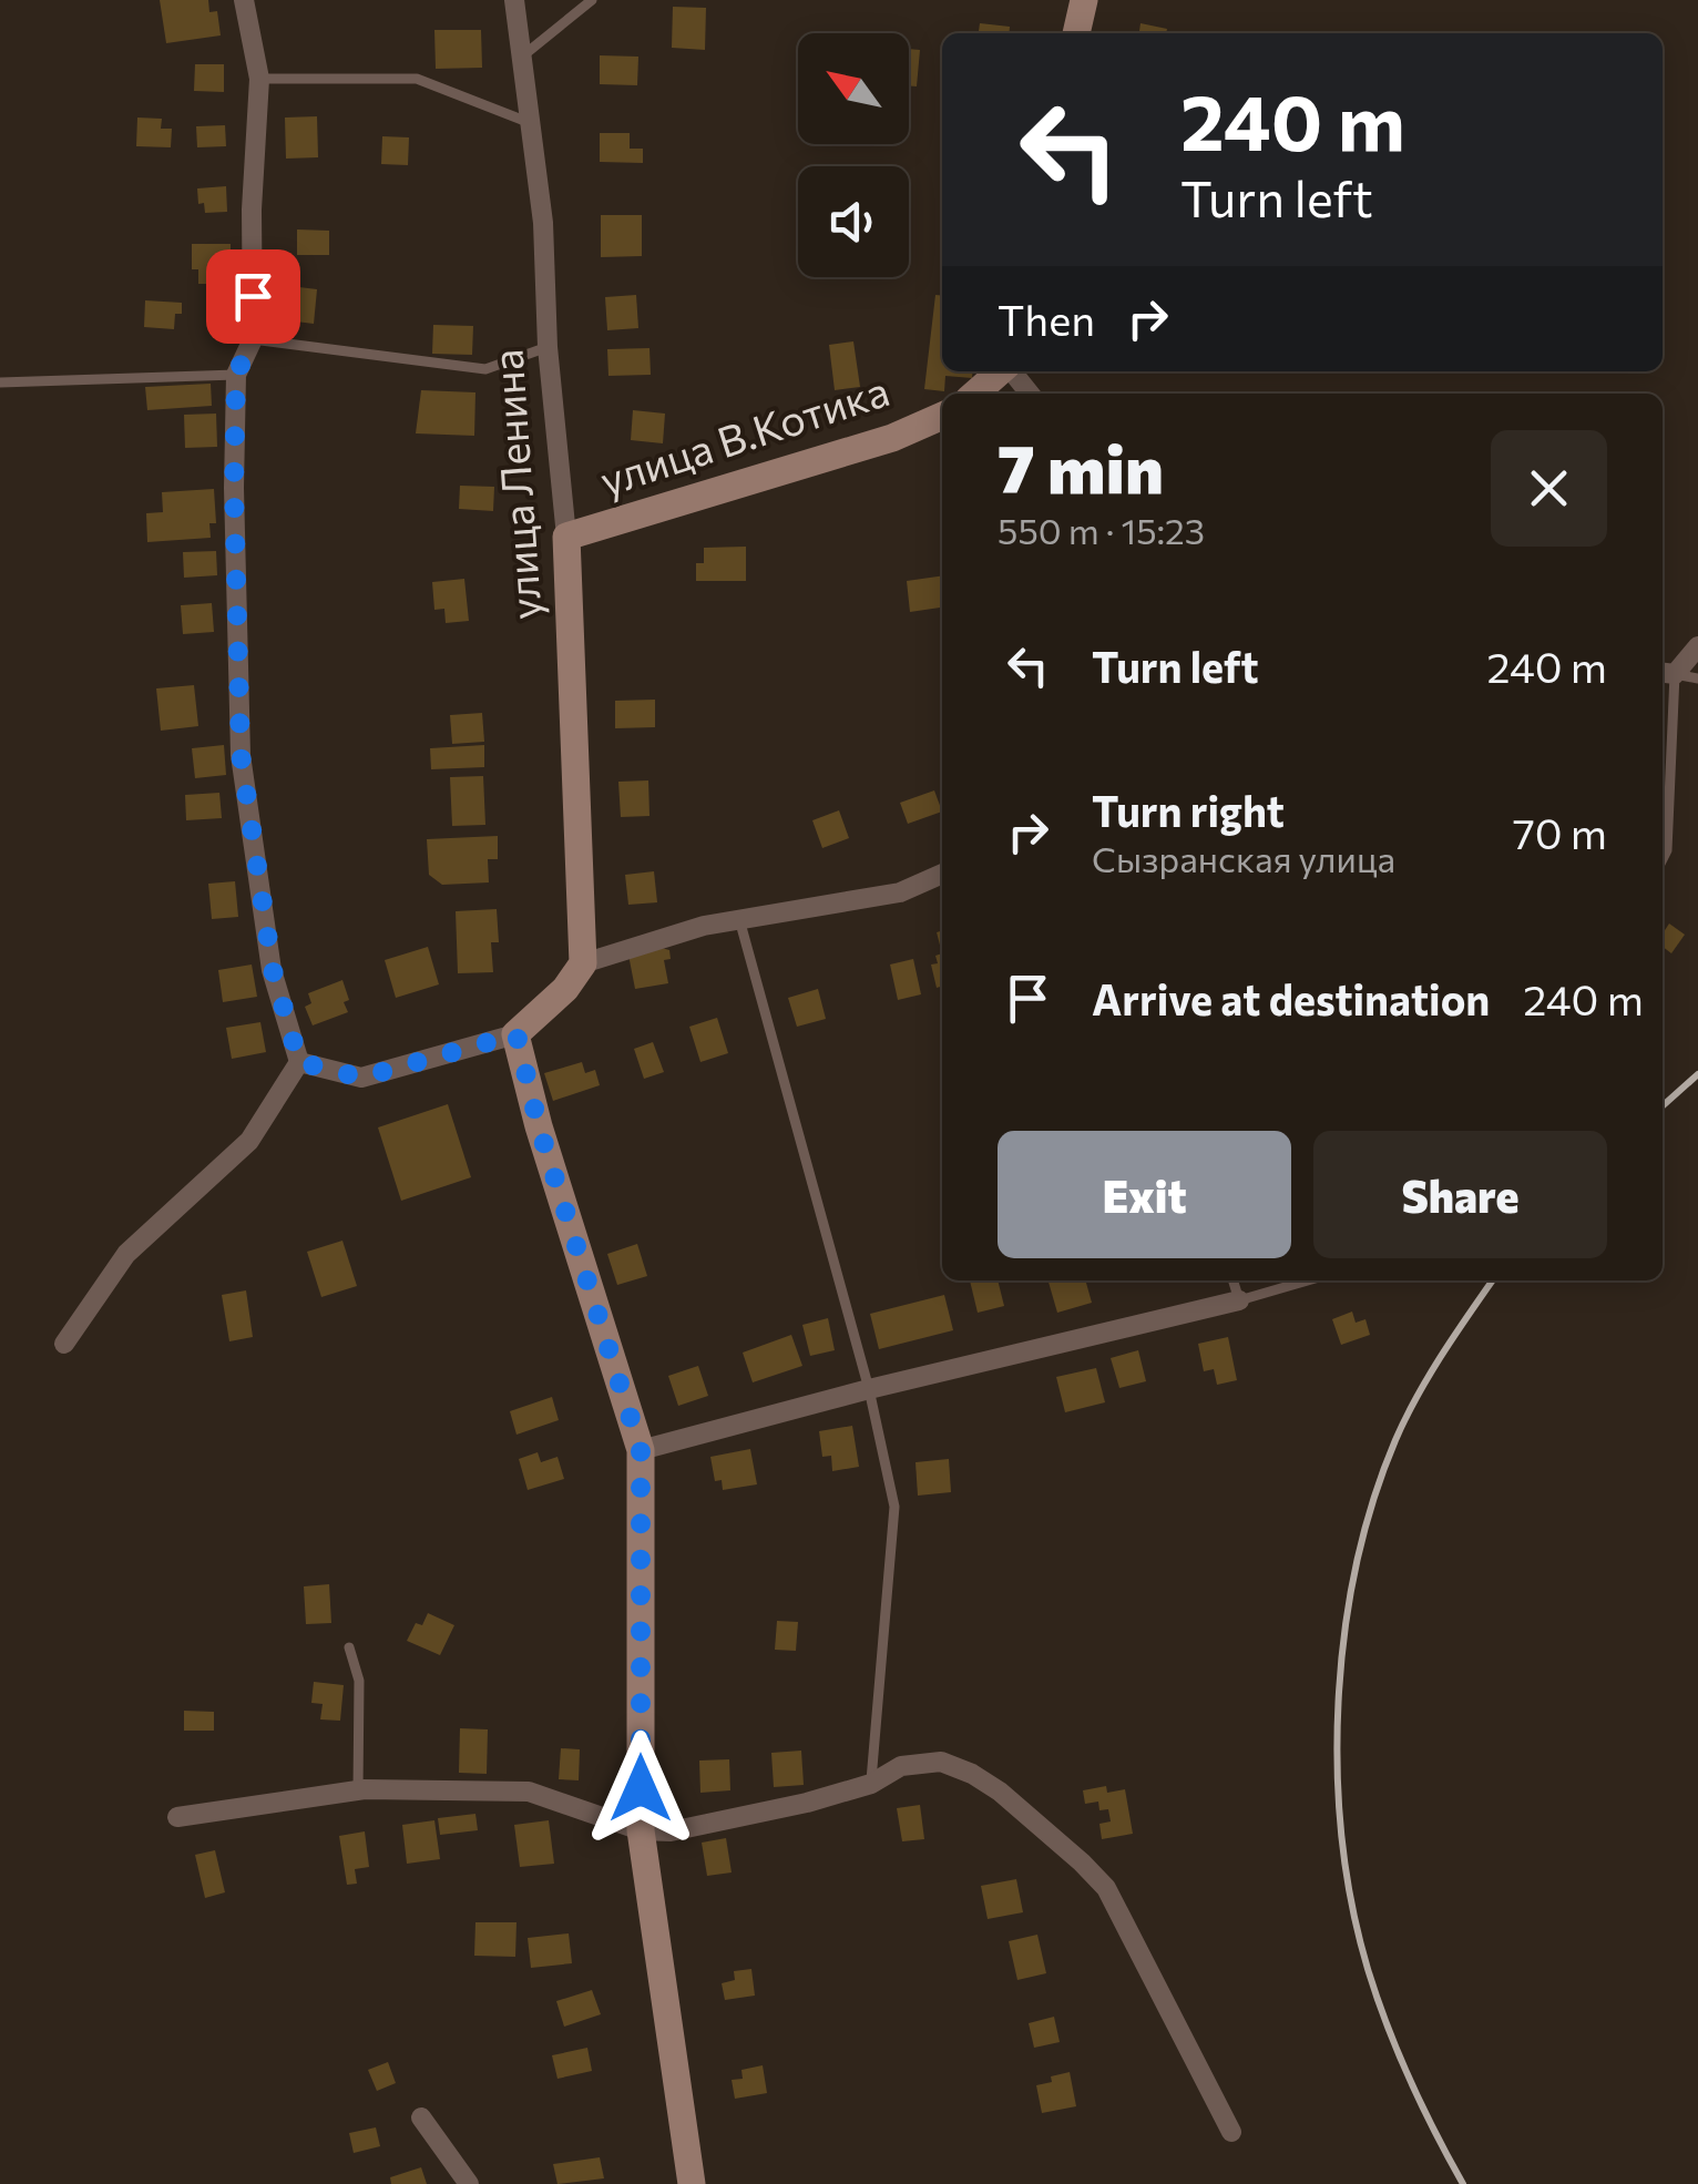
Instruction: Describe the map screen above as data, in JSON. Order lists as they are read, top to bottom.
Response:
{
  "streets": {
    "street": ["улица В.Котика", "улица Ленина"]
  },
  "crossings": [
    ["улица В.Котика", "улица Ленина"]
  ],
  "north": "top left",
  "page": {
    "turn": ["240 m", "Turn left"],
    "then": "Then",
    "heading": ["7 min", "550 m · 15:23"],
    "list": [
      {
        "name": "Turn left",
        "value": "240 m"
      },
      {
        "name": "Turn right",
        "note": "Сызранская улица",
        "value": "70 m"
      },
      {
        "name": "Arrive at destination",
        "value": "240 m"
      }
    ],
    "buttons": ["Exit", "Share"]
  }
}
